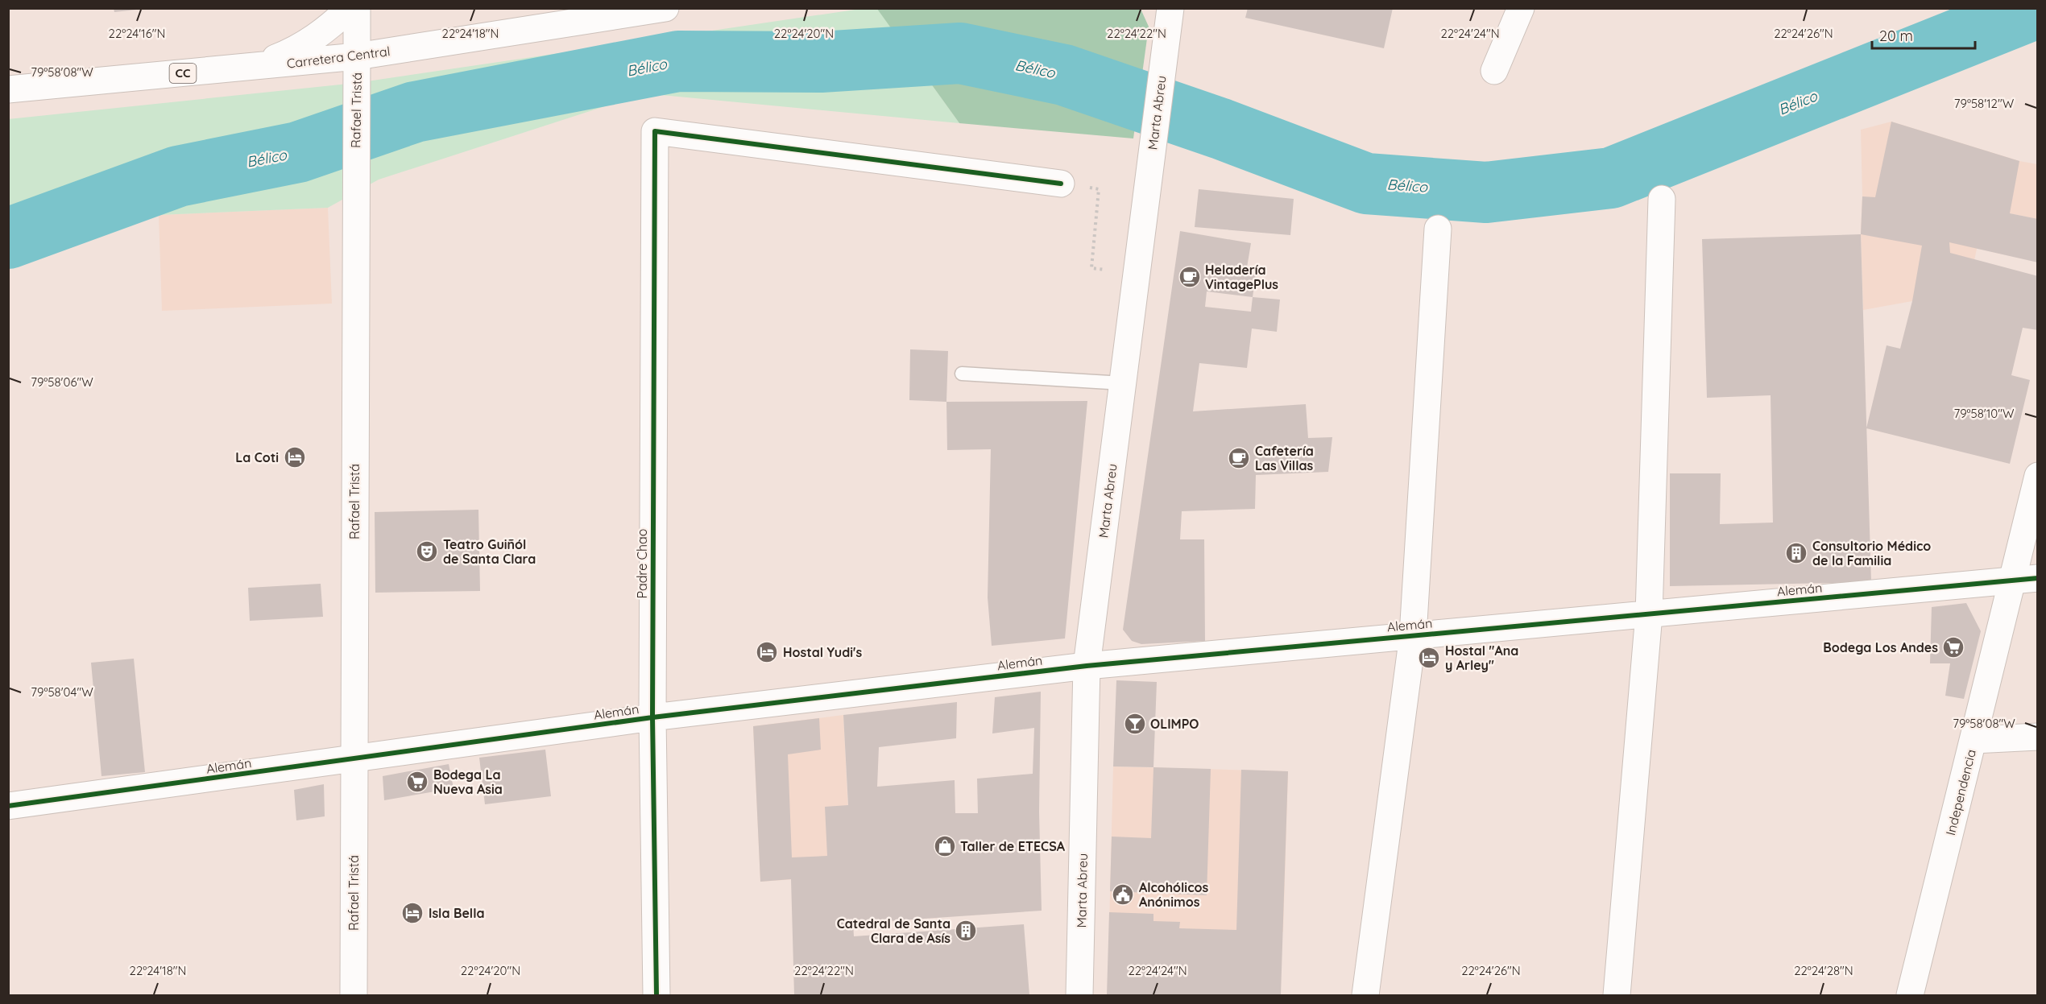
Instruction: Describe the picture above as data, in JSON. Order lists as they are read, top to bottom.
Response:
{
  "streets": {
    "street": [
      "Carretera Central",
      "CC",
      "Rafael Tristá",
      "Marta Abreu",
      "Padre Chao",
      "Alemán",
      "Independencia"
    ]
  },
  "crossings": [
    ["Carretera Central", "Rafael Tristá"],
    ["Rafael Tristá", "Alemán"],
    ["Marta Abreu", "Alemán"],
    ["Padre Chao", "Alemán"],
    ["Alemán", "Independencia"]
  ],
  "water": ["Bélico"],
  "places": {
    "cafe": ["Heladería VintagePlus", "Cafetería Las Villas"],
    "hotel": [
      "La Coti",
      "Hostal Yudi's",
      "Hostal \"Ana y Arley\"",
      "Isla Bella"
    ],
    "theatre": ["Teatro Guiñól de Santa Clara"],
    "building": ["Consultorio Médico de la Familia", "Catedral de Santa Clara de Asís"],
    "supermarket": ["Bodega Los Andes", "Bodega La Nueva Asia"],
    "bar": ["OLIMPO"],
    "shop": ["Taller de ETECSA"],
    "public building": ["Alcohólicos Anónimos"]
  },
  "scale_bar": "20 m",
  "coordinates": [
    "22°24'16\"N",
    "22°24'18\"N",
    "22°24'20\"N",
    "22°24'22\"N",
    "22°24'24\"N",
    "22°24'26\"N",
    "79°58'08\"W",
    "79°58'12\"W",
    "79°58'06\"W",
    "79°58'10\"W",
    "79°58'04\"W",
    "22°24'28\"N"
  ]
}
